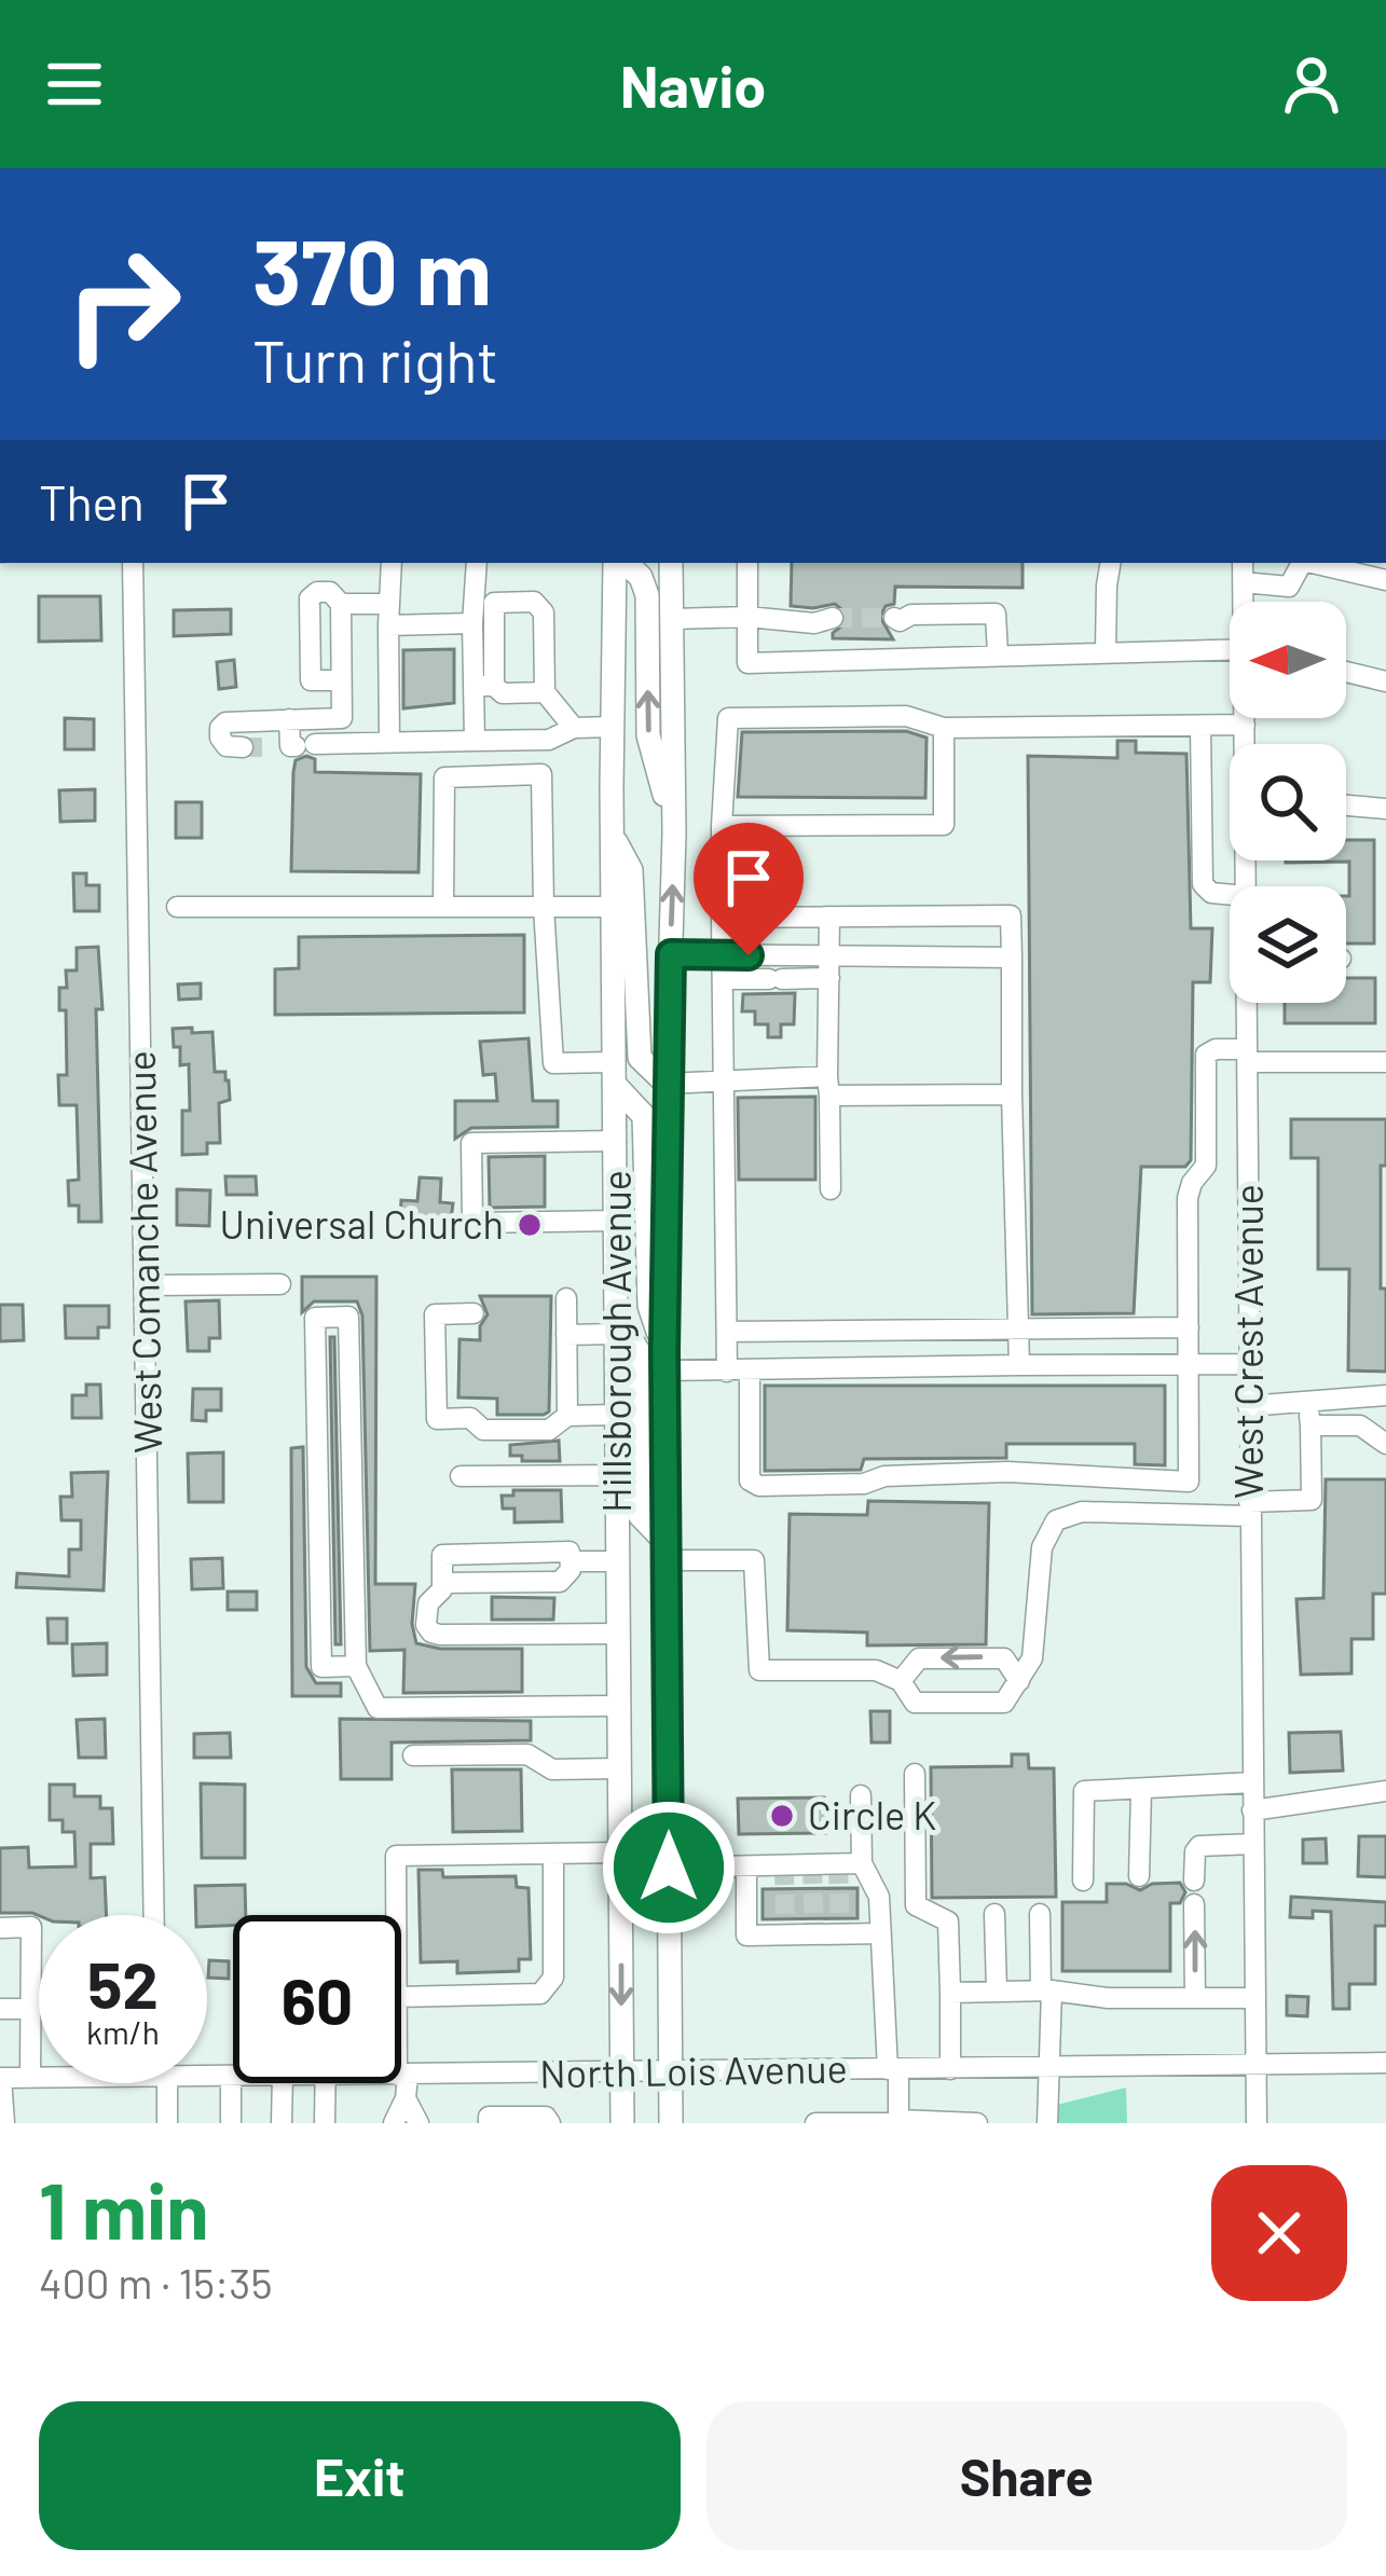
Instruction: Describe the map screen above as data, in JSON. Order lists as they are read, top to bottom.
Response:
{
  "streets": {
    "main road": ["Hillsborough Avenue"],
    "street": ["West Comanche Avenue", "West Crest Avenue", "North Lois Avenue"]
  },
  "crossings": [
    ["Hillsborough Avenue", "North Lois Avenue"],
    ["West Crest Avenue", "North Lois Avenue"]
  ],
  "places": ["Universal Church", "Circle K"],
  "north": "left",
  "page": {
    "header": "Navio",
    "turn": ["370 m", "Turn right"],
    "then": "Then",
    "speed": "52 km/h",
    "limit": "60",
    "heading": ["1 min", "400 m · 15:35"],
    "buttons": ["Exit", "Share"]
  }
}
